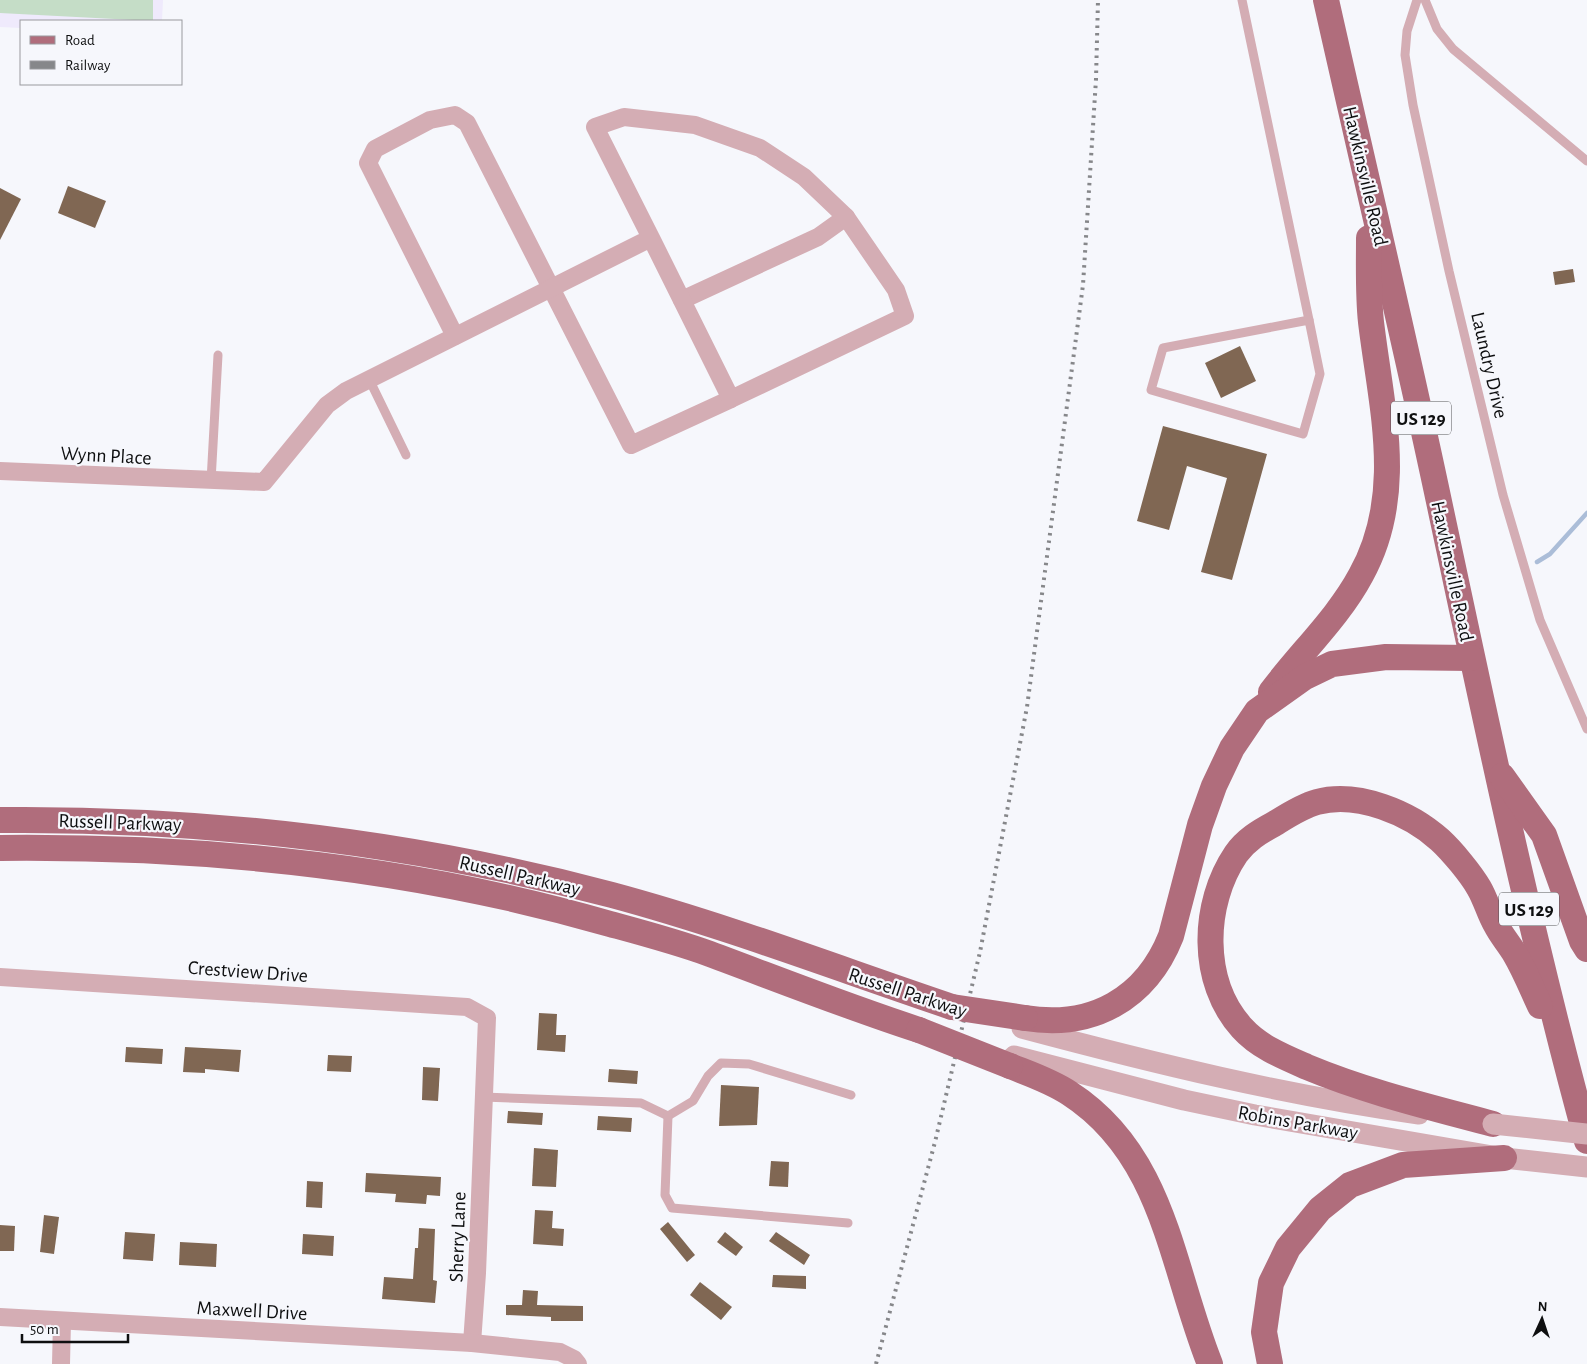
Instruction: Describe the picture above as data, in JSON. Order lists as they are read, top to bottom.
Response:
{
  "streets": {
    "main road": ["Hawkinsville Road", "US 129", "Russell Parkway"],
    "street": [
      "Wynn Place",
      "Crestview Drive",
      "Robins Parkway",
      "Sherry Lane",
      "Maxwell Drive"
    ],
    "lane": ["Laundry Drive"]
  },
  "crossings": [
    ["Hawkinsville Road", "Russell Parkway"],
    ["Russell Parkway", "Robins Parkway"],
    ["Crestview Drive", "Sherry Lane"],
    ["Sherry Lane", "Maxwell Drive"]
  ],
  "legend": ["Road", "Railway"],
  "scale_bar": "50 m",
  "north": "top"
}
